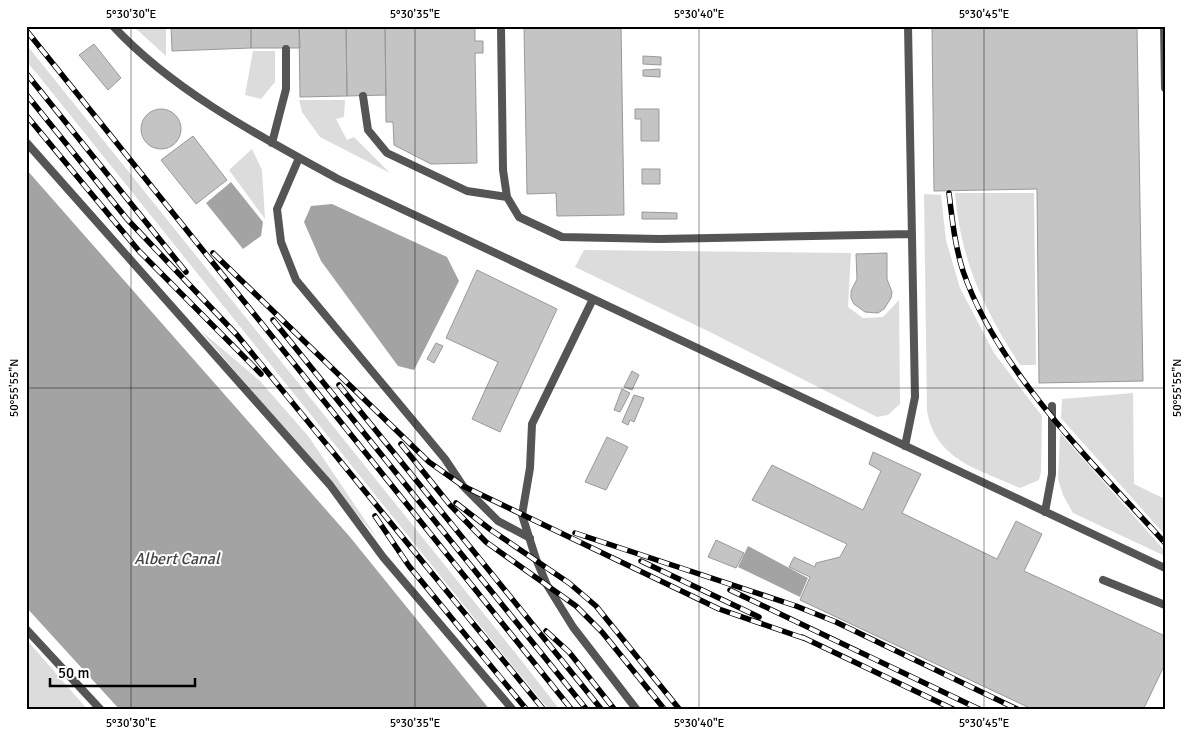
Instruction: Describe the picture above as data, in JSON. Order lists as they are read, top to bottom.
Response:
{
  "water": ["Albert Canal"],
  "scale_bar": "50 m",
  "coordinates": [
    "5°30'30\"E",
    "5°30'35\"E",
    "5°30'40\"E",
    "5°30'45\"E",
    "50°55'55\"N"
  ]
}
